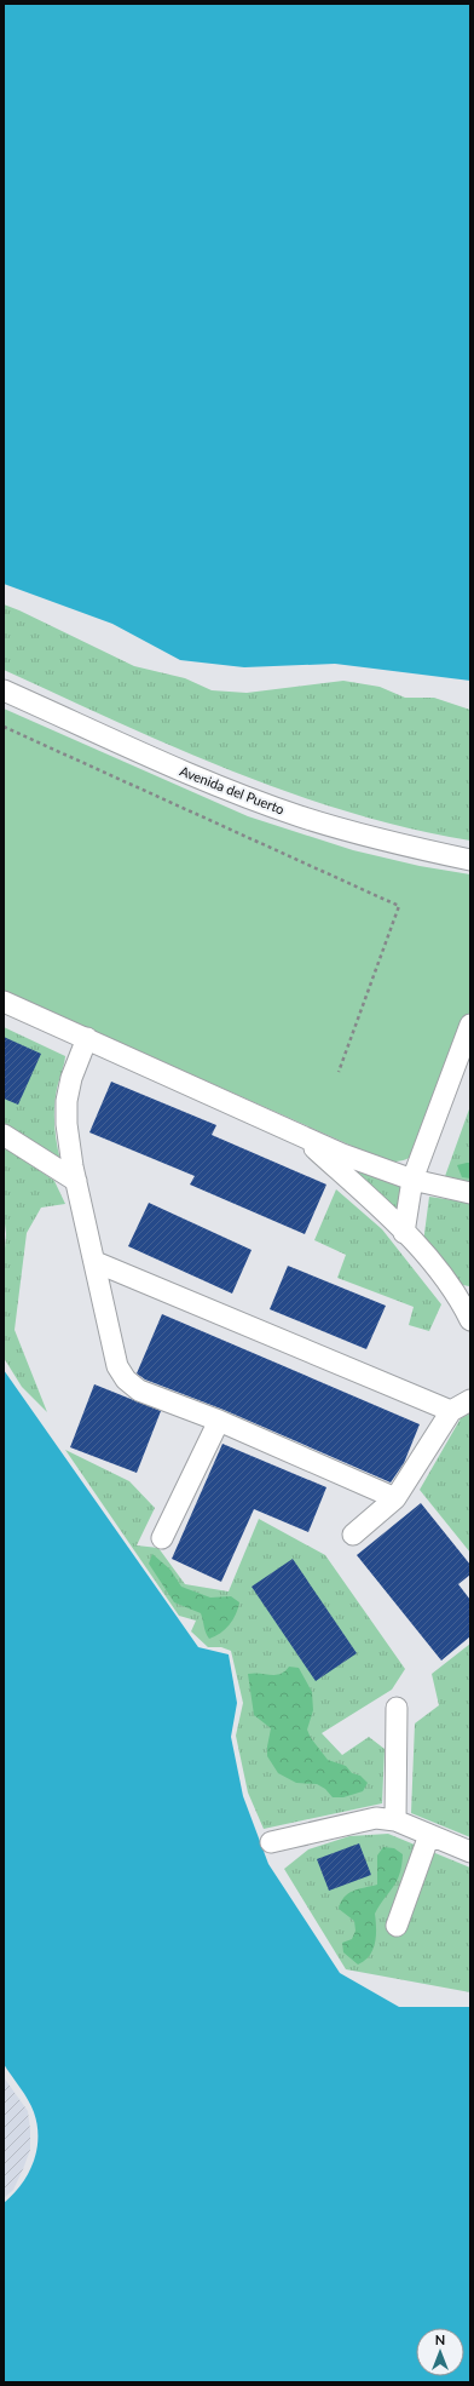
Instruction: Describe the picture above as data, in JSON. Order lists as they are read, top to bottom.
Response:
{
  "streets": {
    "street": ["Avenida del Puerto"]
  },
  "north": "top"
}
